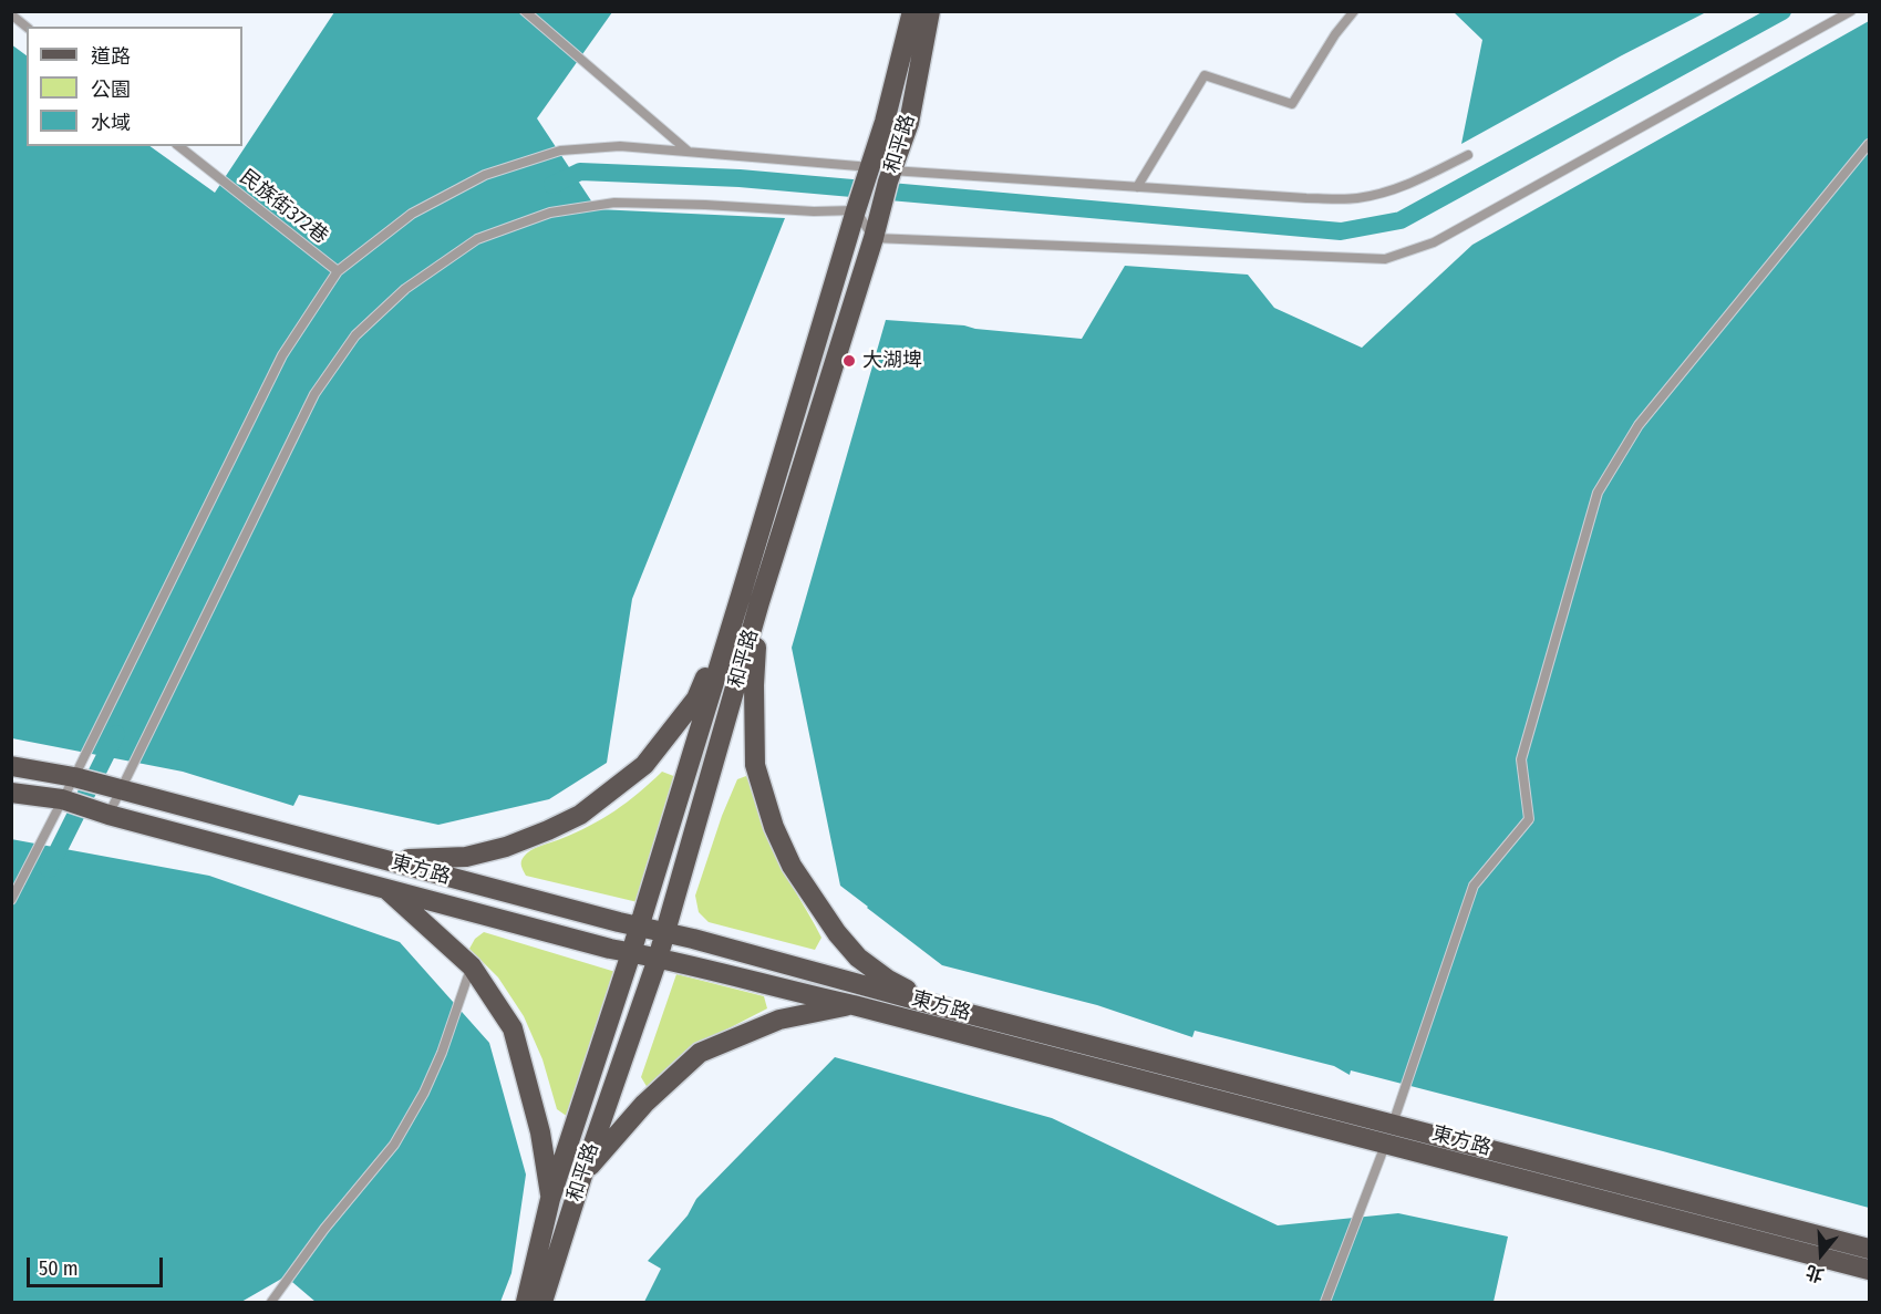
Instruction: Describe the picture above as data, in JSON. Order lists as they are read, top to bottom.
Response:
{
  "streets": {
    "main road": ["和平路", "東方路"],
    "lane": ["民族街372巷"]
  },
  "crossings": [
    ["和平路", "東方路"]
  ],
  "places": ["大湖埤"],
  "legend": ["道路", "公園", "水域"],
  "scale_bar": "50 m",
  "north": "bottom"
}
